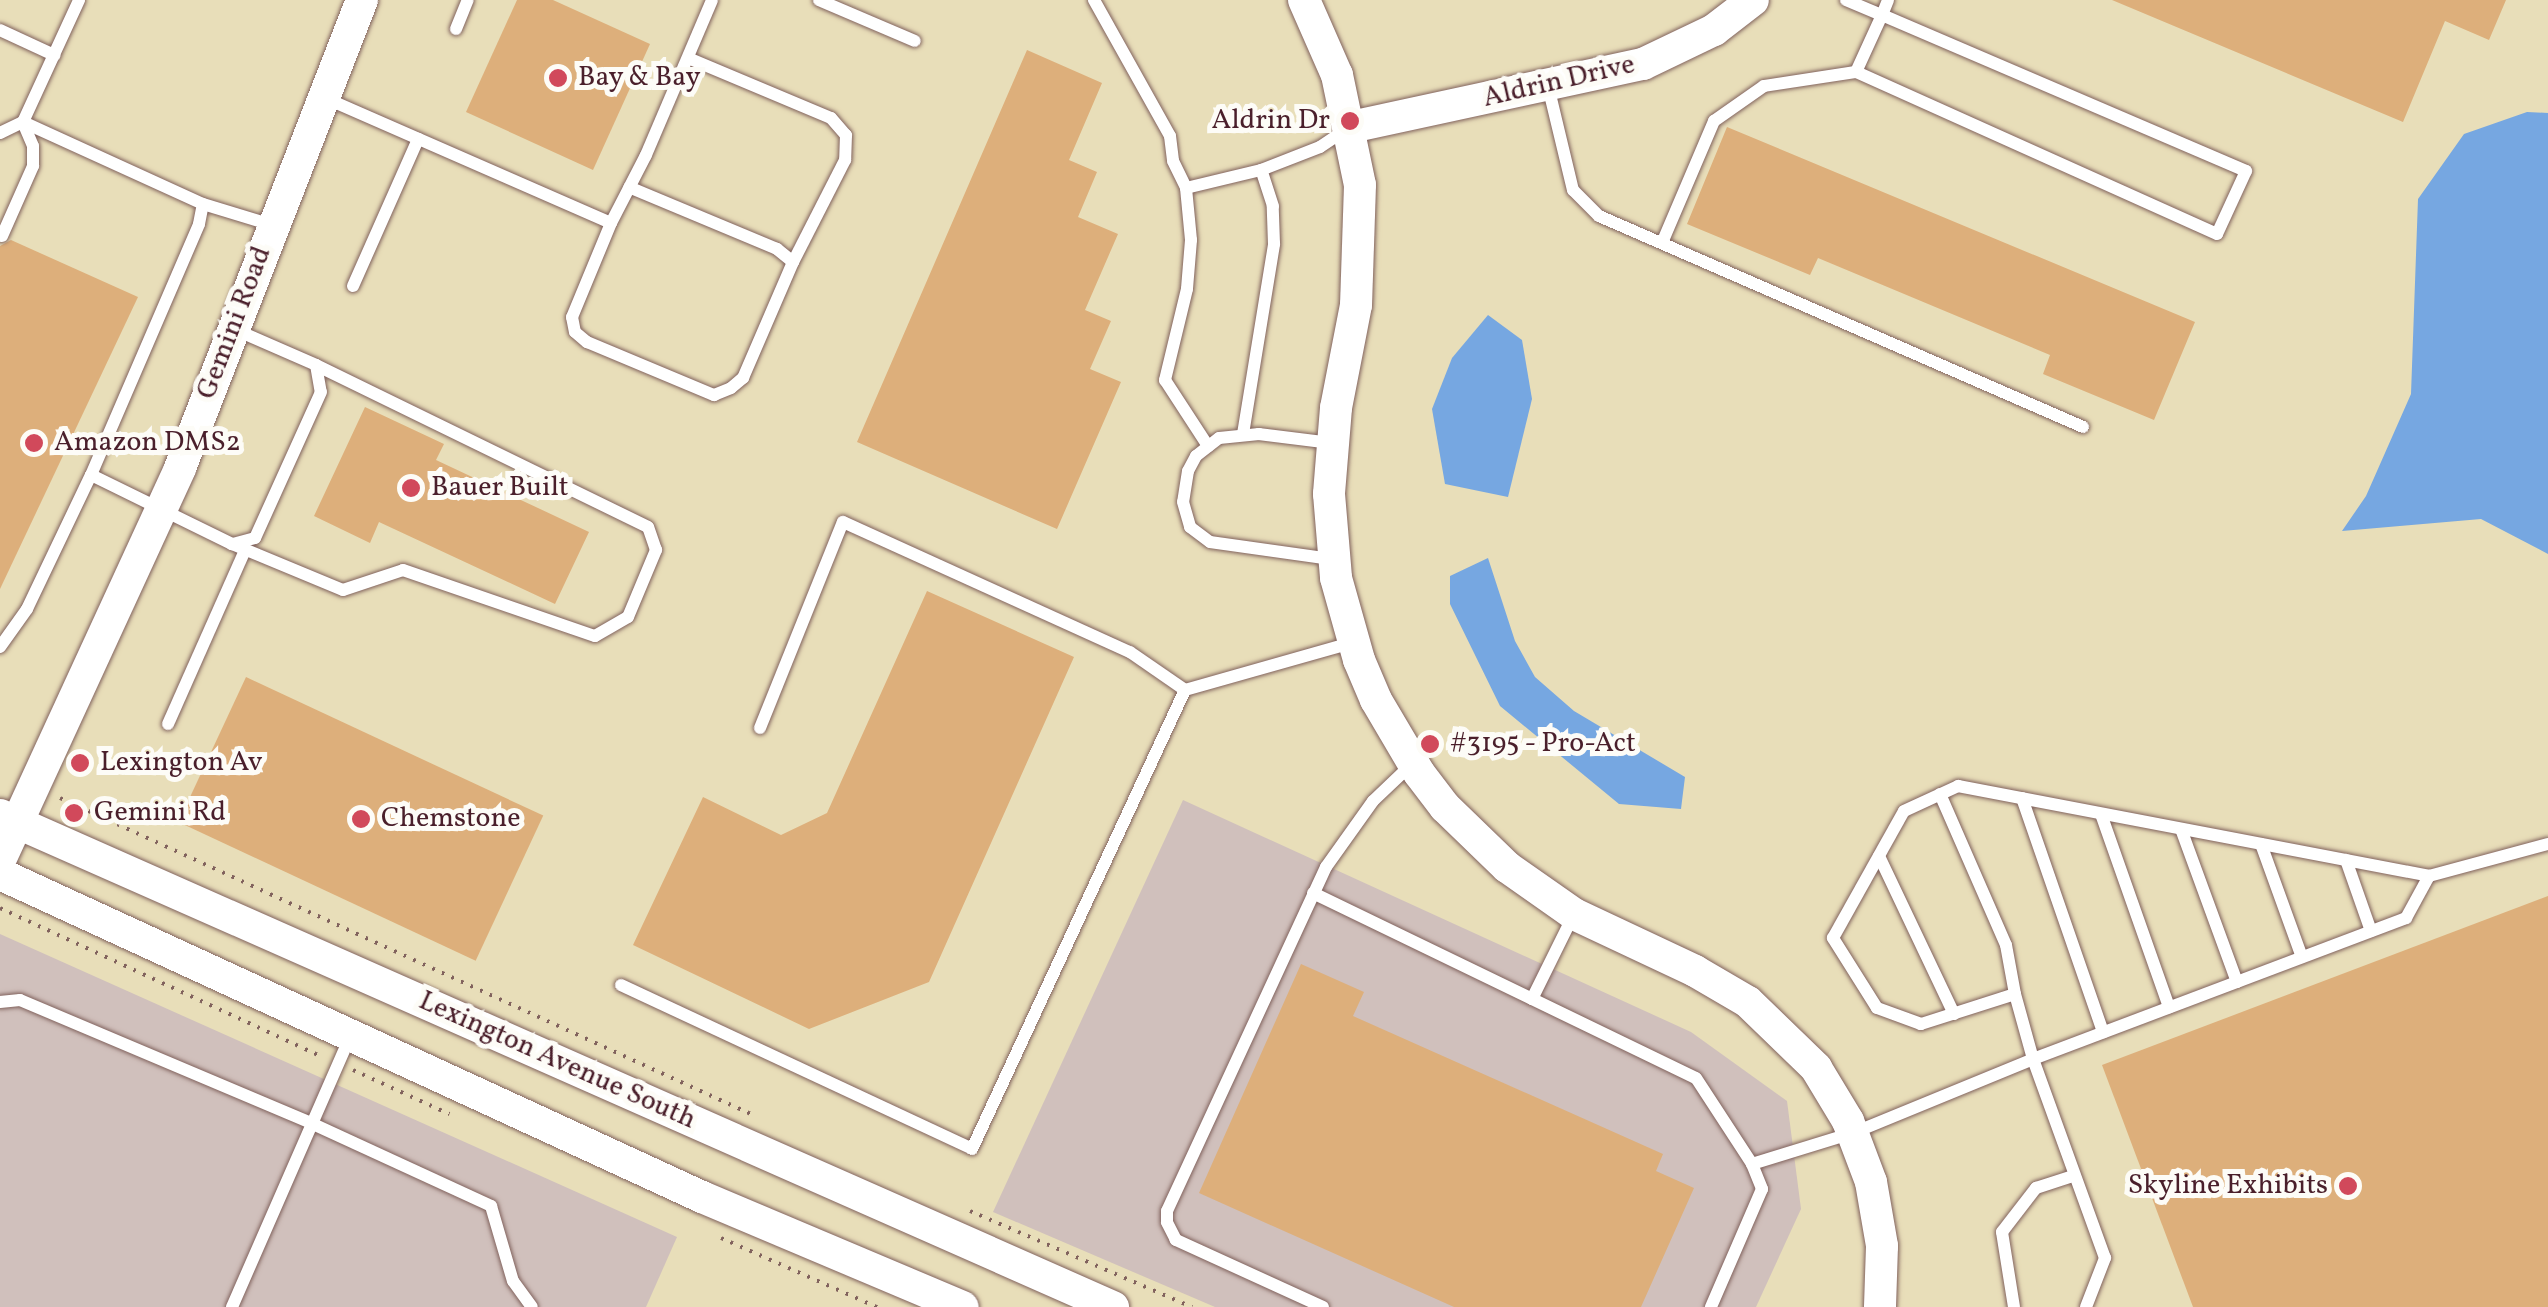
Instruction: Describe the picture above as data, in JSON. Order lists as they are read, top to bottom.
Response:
{
  "streets": {
    "street": ["Aldrin Drive", "Gemini Road", "Lexington Avenue South"]
  },
  "crossings": [
    ["Gemini Road", "Lexington Avenue South"]
  ],
  "places": [
    "Bay & Bay",
    "Aldrin Dr",
    "Amazon DMS2",
    "Bauer Built",
    "#3195 - Pro-Act",
    "Lexington Av",
    "Gemini Rd",
    "Chemstone",
    "Skyline Exhibits"
  ]
}
